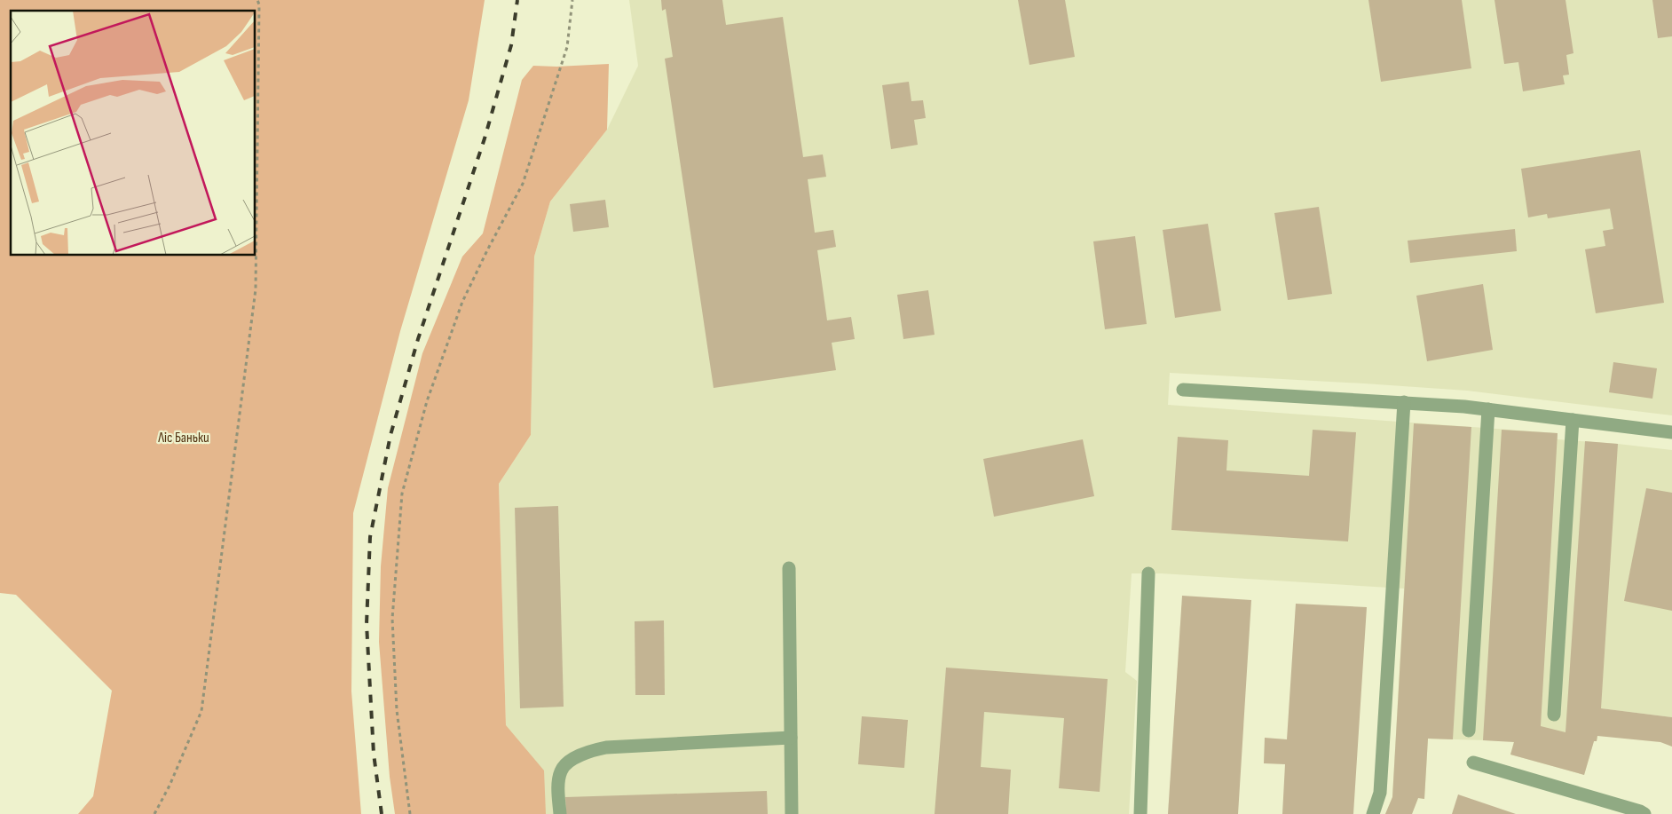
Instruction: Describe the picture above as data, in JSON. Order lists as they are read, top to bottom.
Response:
{
  "parks": ["Ліс Баньки"]
}
